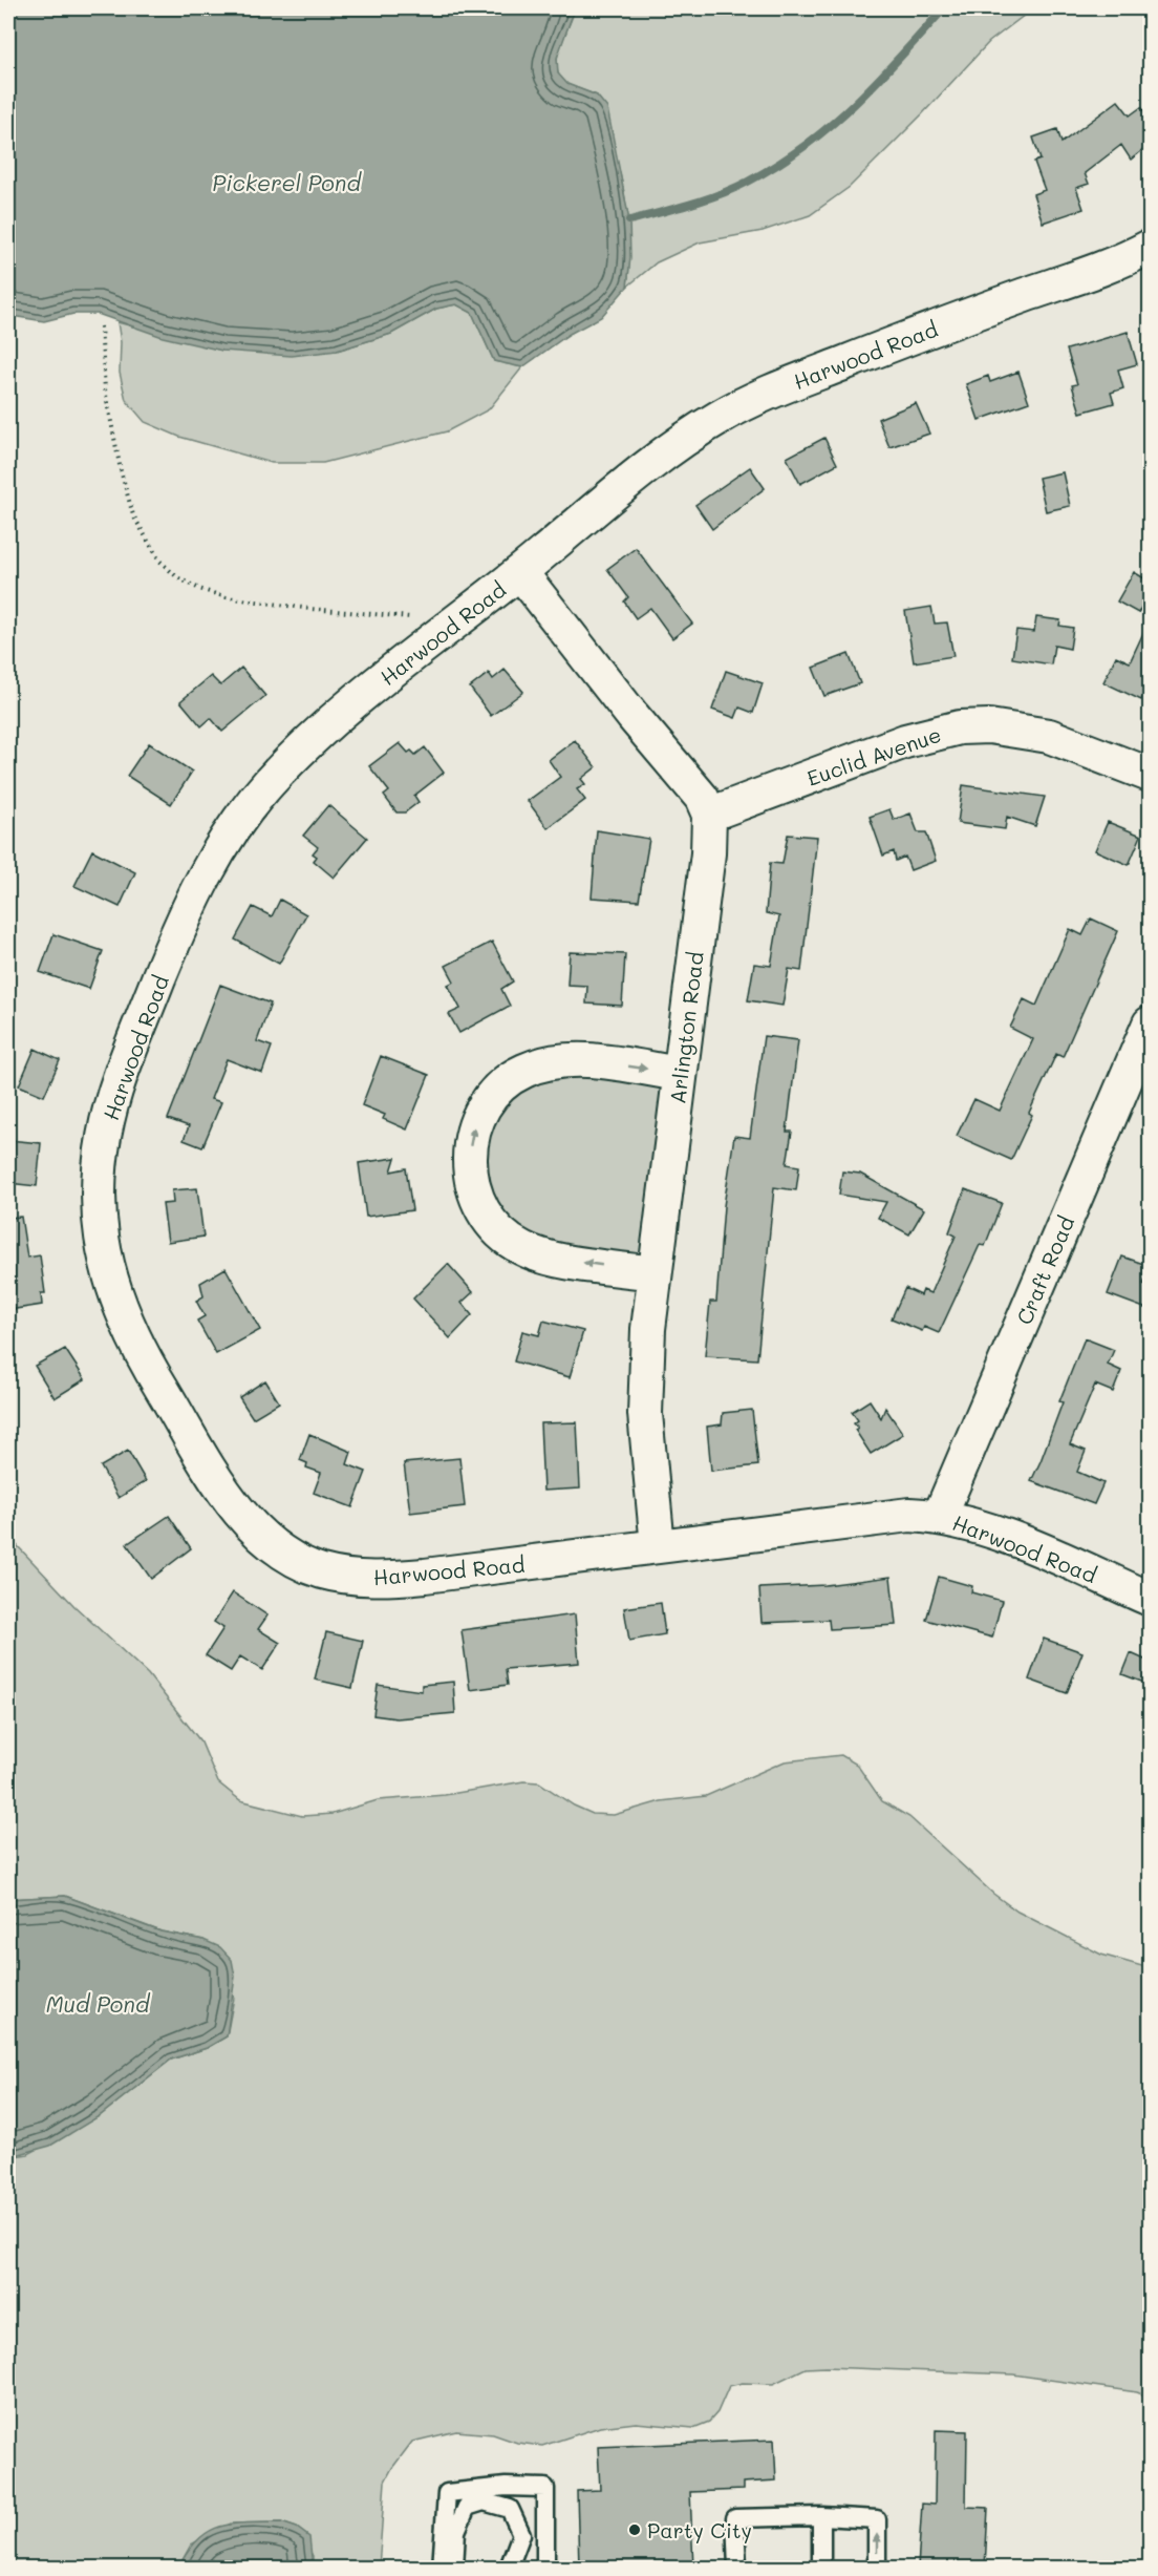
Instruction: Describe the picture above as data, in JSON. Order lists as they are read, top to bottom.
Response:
{
  "streets": {
    "street": [
      "Harwood Road",
      "Euclid Avenue",
      "Arlington Road",
      "Craft Road"
    ]
  },
  "crossings": [
    ["Harwood Road", "Arlington Road"],
    ["Harwood Road", "Craft Road"],
    ["Euclid Avenue", "Arlington Road"]
  ],
  "water": ["Pickerel Pond", "Mud Pond"],
  "places": ["Party City"]
}
